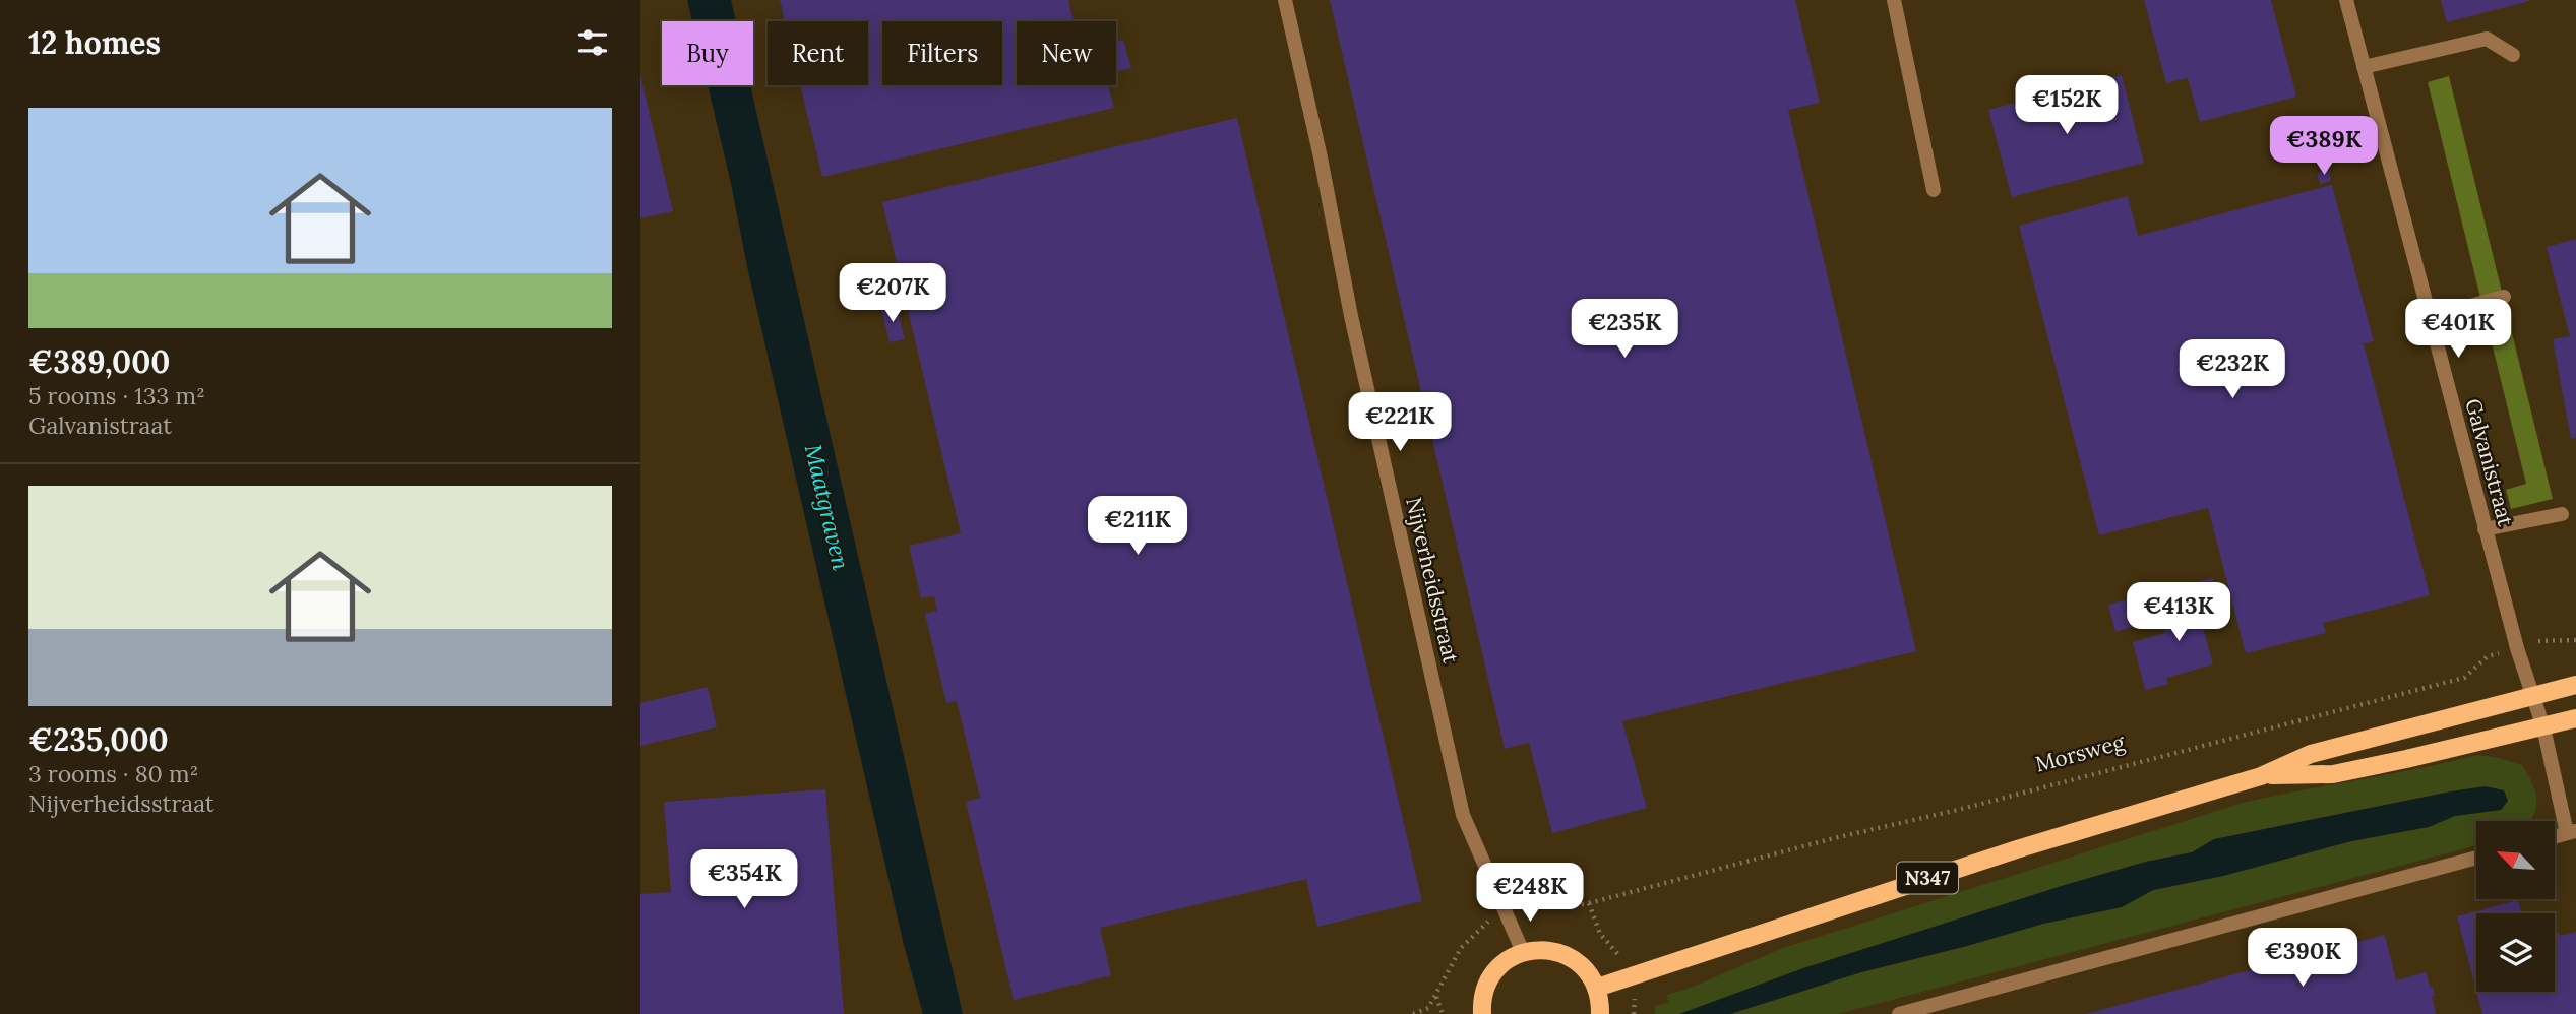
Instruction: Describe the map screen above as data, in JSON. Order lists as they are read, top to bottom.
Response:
{
  "streets": {
    "main road": ["N347"],
    "street": ["Galvanistraat", "Nijverheidsstraat"],
    "path": ["Morsweg"]
  },
  "crossings": [
    ["Galvanistraat", "Morsweg"],
    ["Galvanistraat", "N347"]
  ],
  "water": ["Maatgraven"],
  "north": "top left",
  "page": {
    "heading": "12 homes",
    "chip": [
      "Buy",
      "Rent",
      "Filters",
      "New"
    ],
    "price": [
      "€152K",
      "€389K",
      "€207K",
      "€235K",
      "€401K",
      "€232K",
      "€221K",
      "€211K",
      "€413K",
      "€354K",
      "€248K",
      "€390K"
    ],
    "list": [
      {
        "name": "€389,000",
        "note": "5 rooms · 133 m² · Galvanistraat"
      },
      {
        "name": "€235,000",
        "note": "3 rooms · 80 m² · Nijverheidsstraat"
      }
    ]
  }
}
